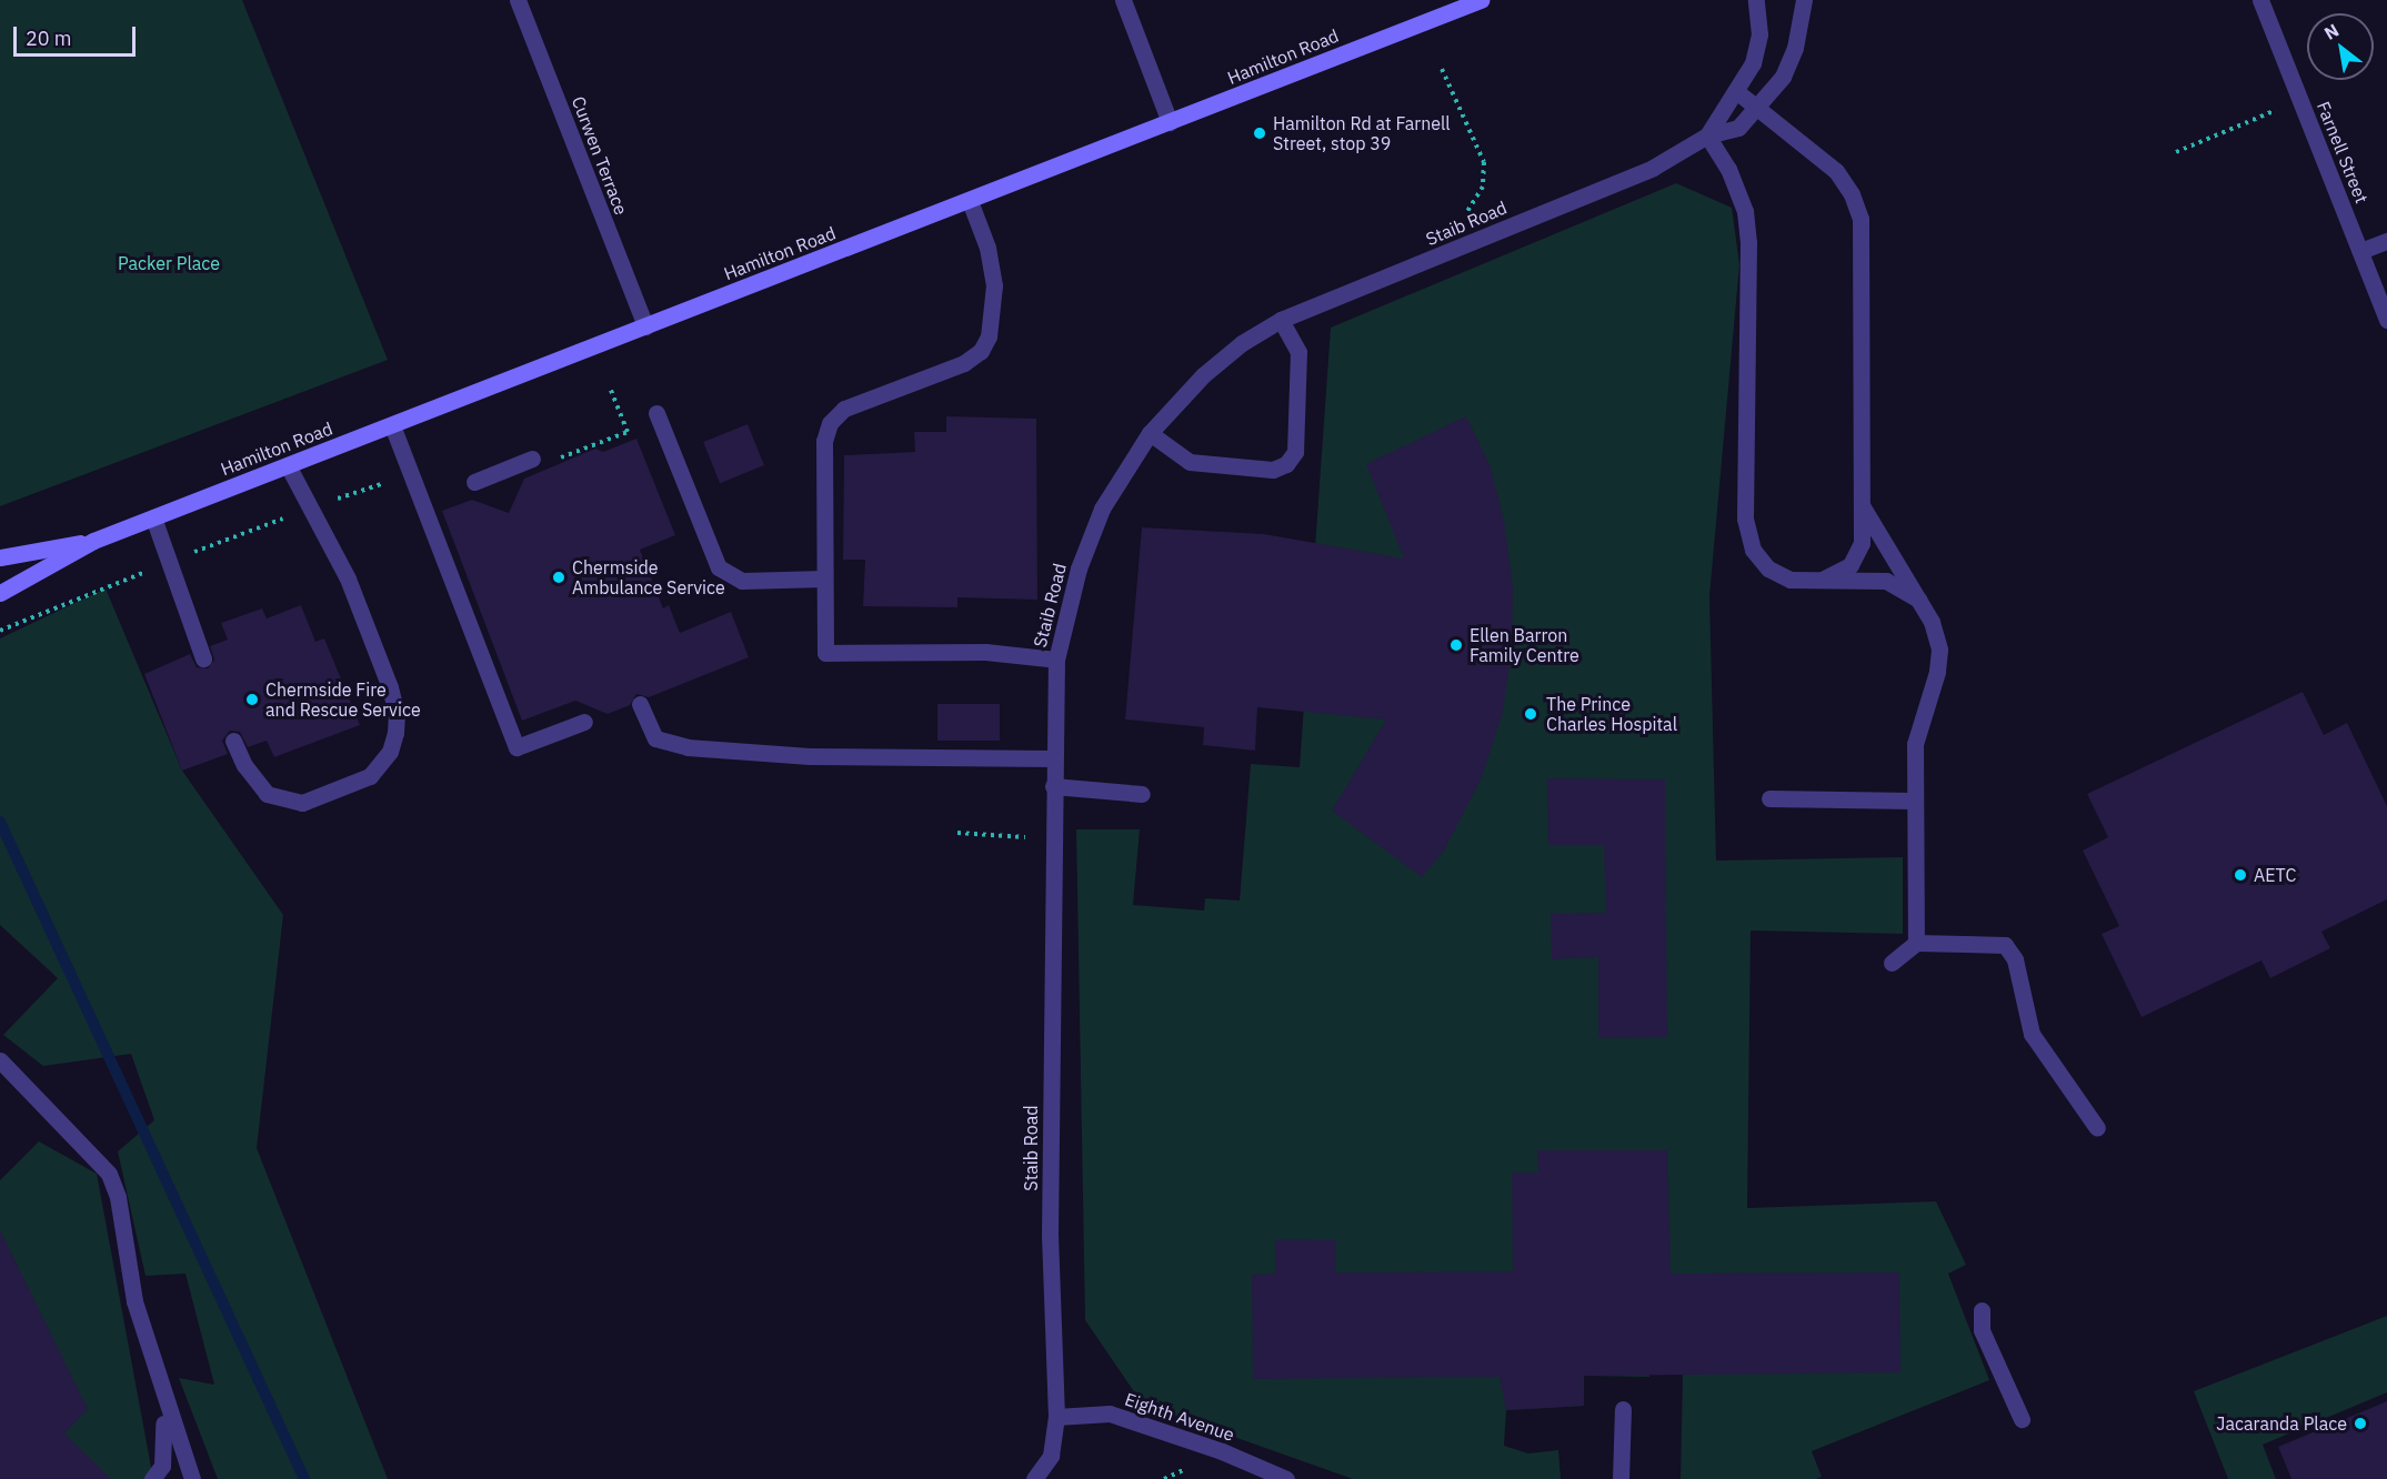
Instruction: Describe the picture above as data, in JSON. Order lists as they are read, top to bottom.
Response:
{
  "streets": {
    "main road": ["Hamilton Road"],
    "street": [
      "Farnell Street",
      "Curwen Terrace",
      "Staib Road",
      "Eighth Avenue"
    ]
  },
  "crossings": [
    ["Hamilton Road", "Curwen Terrace"],
    ["Staib Road", "Eighth Avenue"]
  ],
  "parks": ["Packer Place"],
  "places": [
    "Hamilton Rd at Farnell Street, stop 39",
    "Chermside Ambulance Service",
    "Ellen Barron Family Centre",
    "Chermside Fire and Rescue Service",
    "The Prince Charles Hospital",
    "AETC",
    "Jacaranda Place"
  ],
  "scale_bar": "20 m",
  "north": "top left"
}
